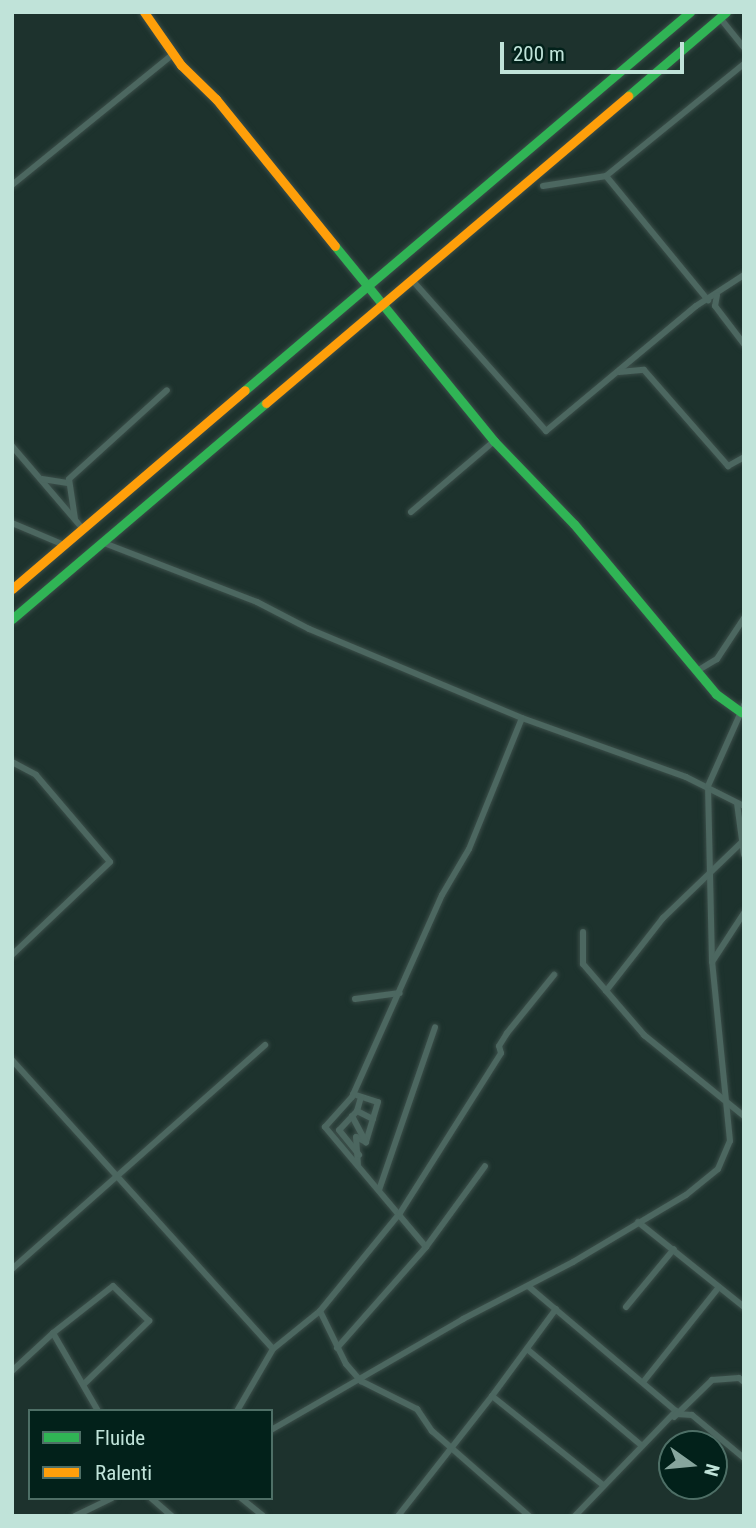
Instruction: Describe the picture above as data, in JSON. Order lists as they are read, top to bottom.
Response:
{
  "legend": ["Fluide", "Ralenti"],
  "scale_bar": "200 m",
  "north": "right"
}
